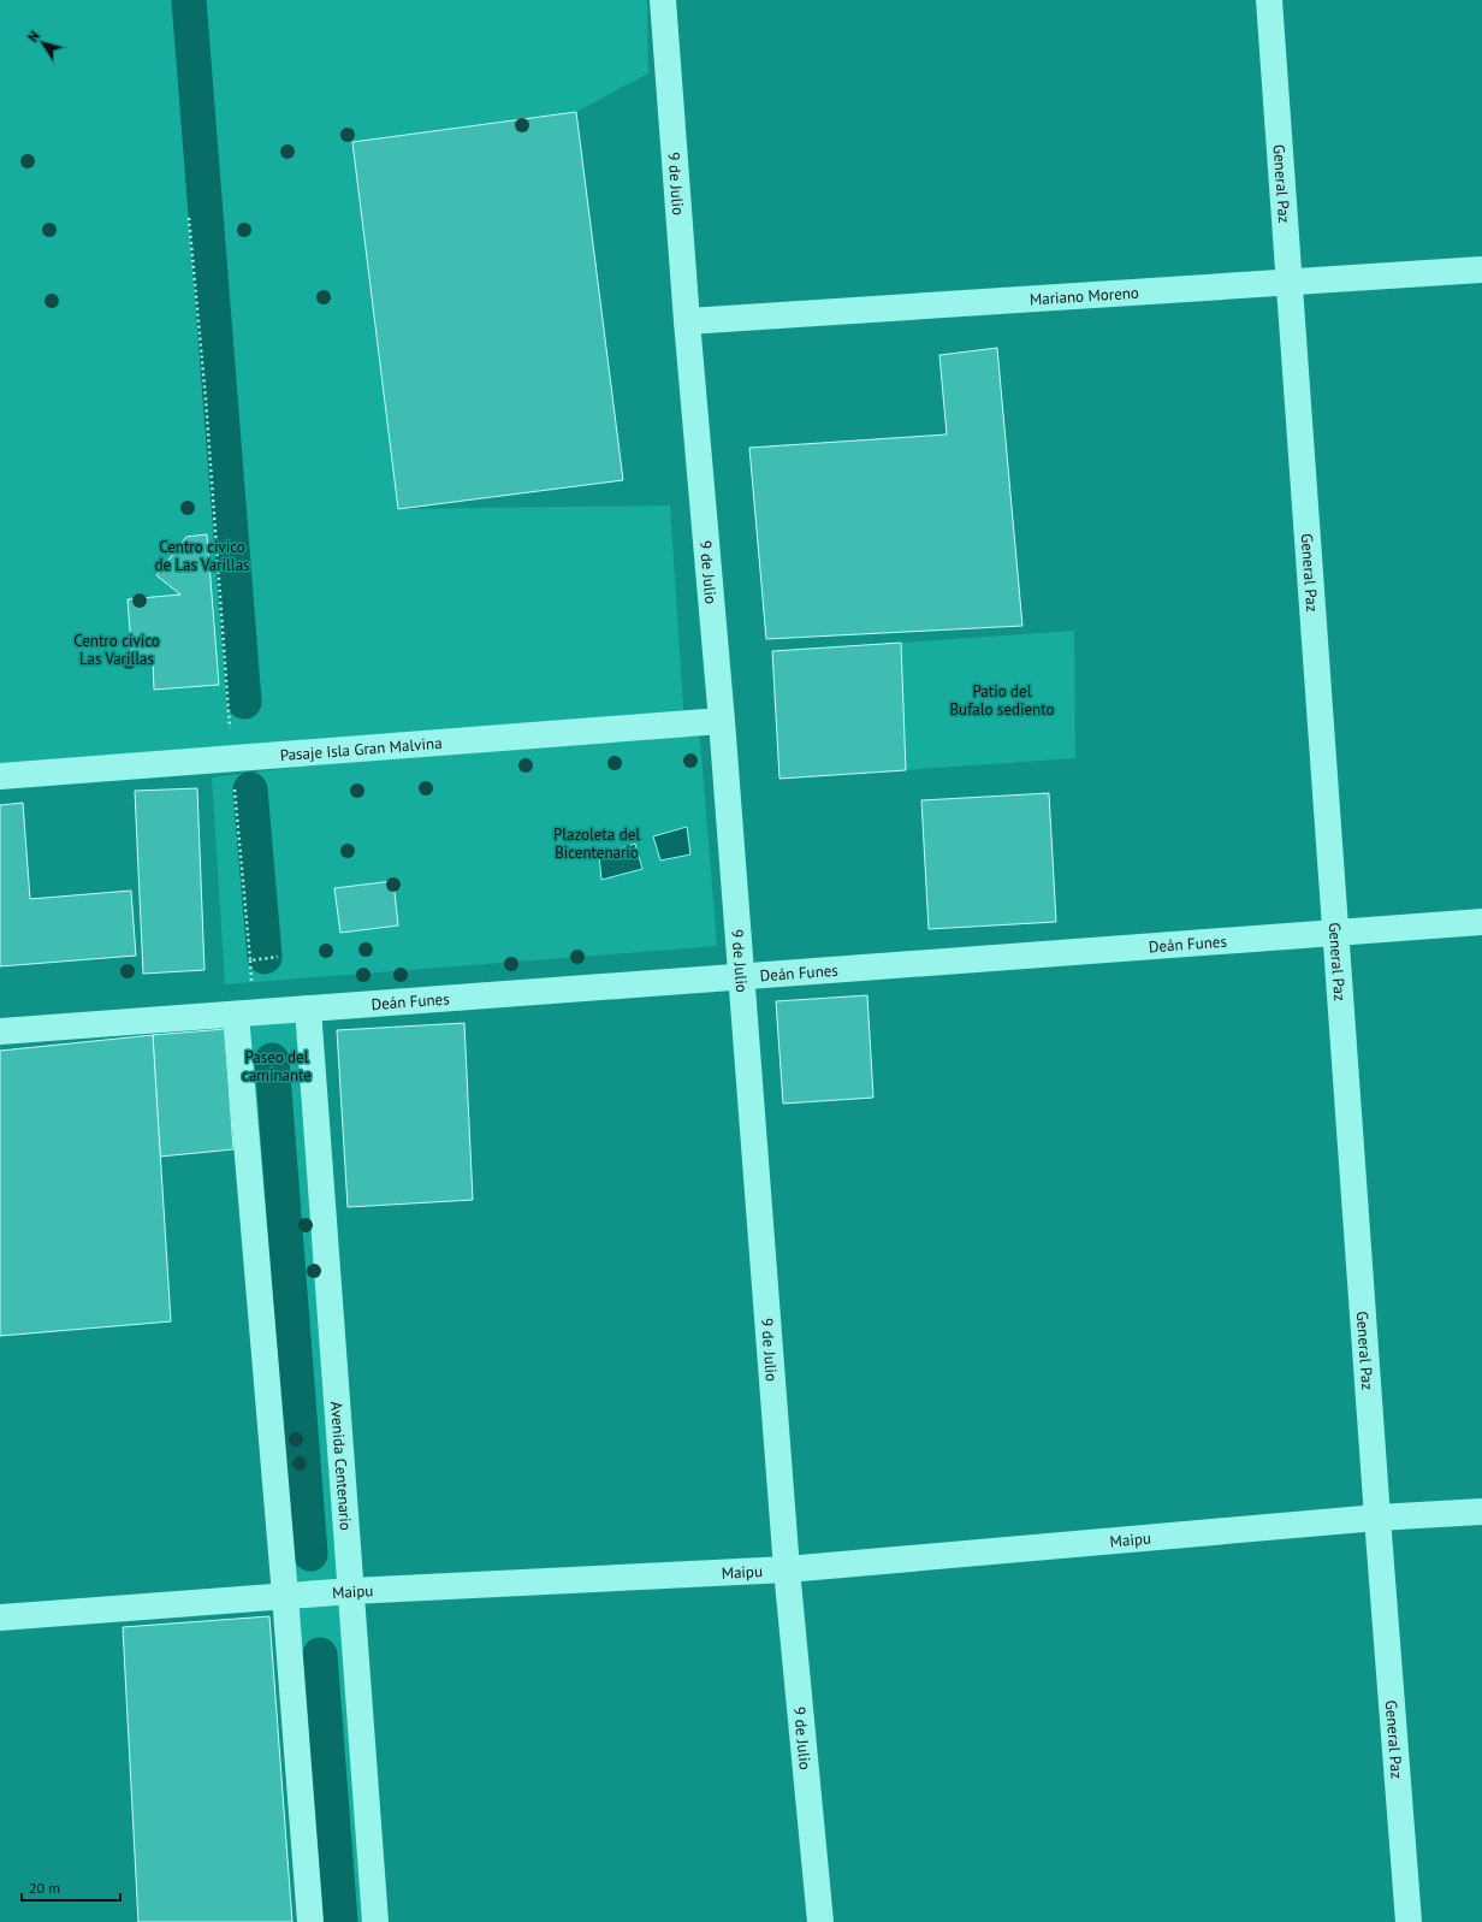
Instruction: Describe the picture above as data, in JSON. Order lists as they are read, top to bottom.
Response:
{
  "streets": {
    "street": [
      "General Paz",
      "9 de Julio",
      "Mariano Moreno",
      "Pasaje Isla Gran Malvina",
      "Deán Funes",
      "Avenida Centenario",
      "Maipu"
    ]
  },
  "crossings": [
    ["General Paz", "Mariano Moreno"],
    ["General Paz", "Deán Funes"],
    ["General Paz", "Maipu"],
    ["9 de Julio", "Mariano Moreno"],
    ["9 de Julio", "Pasaje Isla Gran Malvina"],
    ["9 de Julio", "Deán Funes"],
    ["9 de Julio", "Maipu"],
    ["Deán Funes", "Avenida Centenario"],
    ["Avenida Centenario", "Maipu"]
  ],
  "parks": [
    "Centro civico de Las Varillas",
    "Centro civico Las Varillas",
    "Patio del Bufalo sediento",
    "Plazoleta del Bicentenario",
    "Paseo del caminante"
  ],
  "scale_bar": "20 m",
  "north": "top left"
}
